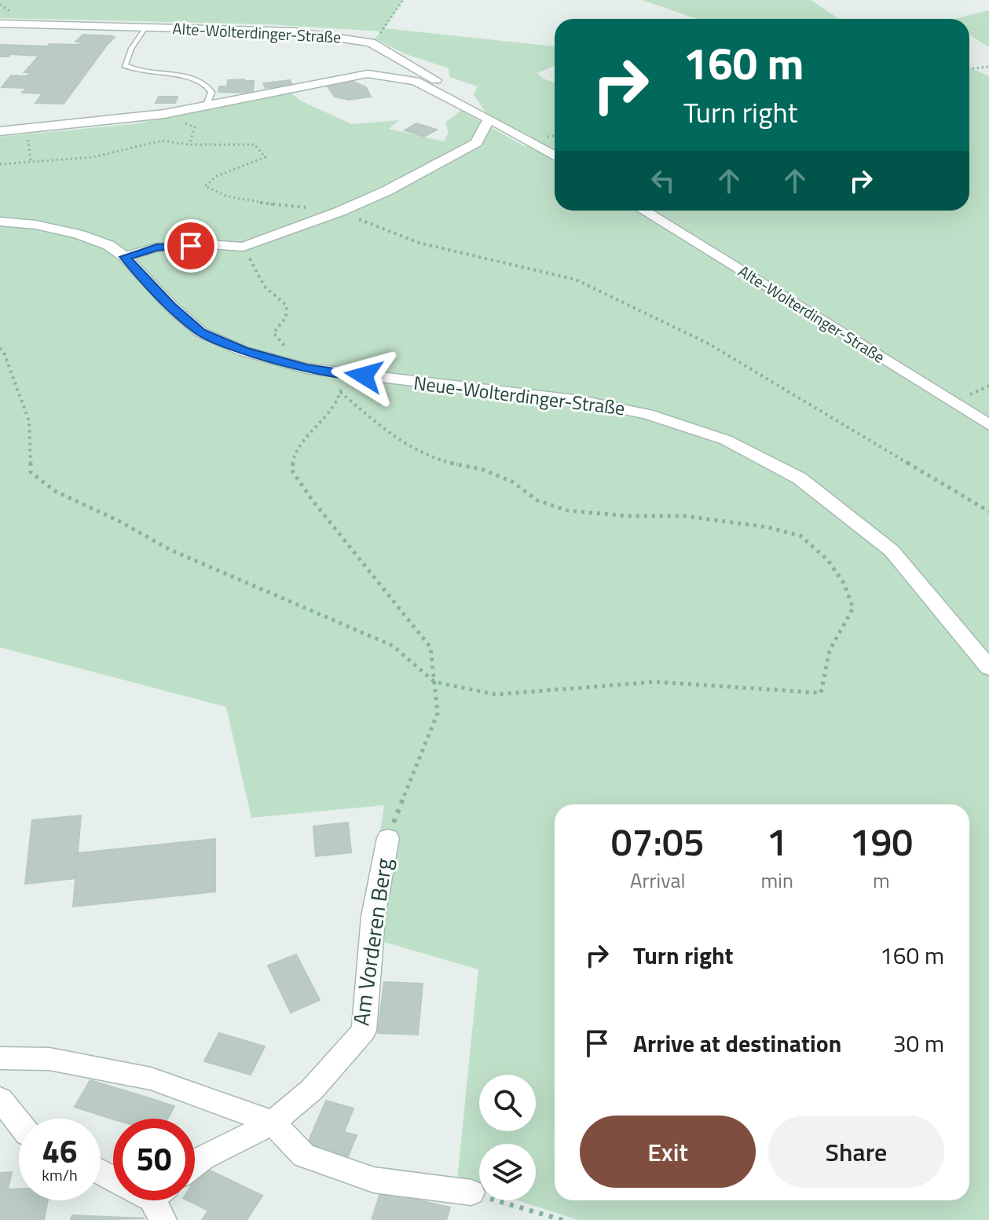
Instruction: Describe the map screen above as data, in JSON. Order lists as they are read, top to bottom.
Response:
{
  "streets": {
    "street": ["Alte-Wolterdinger-Straße", "Neue-Wolterdinger-Straße", "Am Vorderen Berg"]
  },
  "page": {
    "turn": ["160 m", "Turn right"],
    "eta": [
      "07:05",
      "Arrival",
      "1",
      "min",
      "190",
      "m"
    ],
    "list": [
      {
        "name": "Turn right",
        "value": "160 m"
      },
      {
        "name": "Arrive at destination",
        "value": "30 m"
      }
    ],
    "buttons": ["Exit", "Share"],
    "speed": "46 km/h",
    "limit": "50"
  }
}
